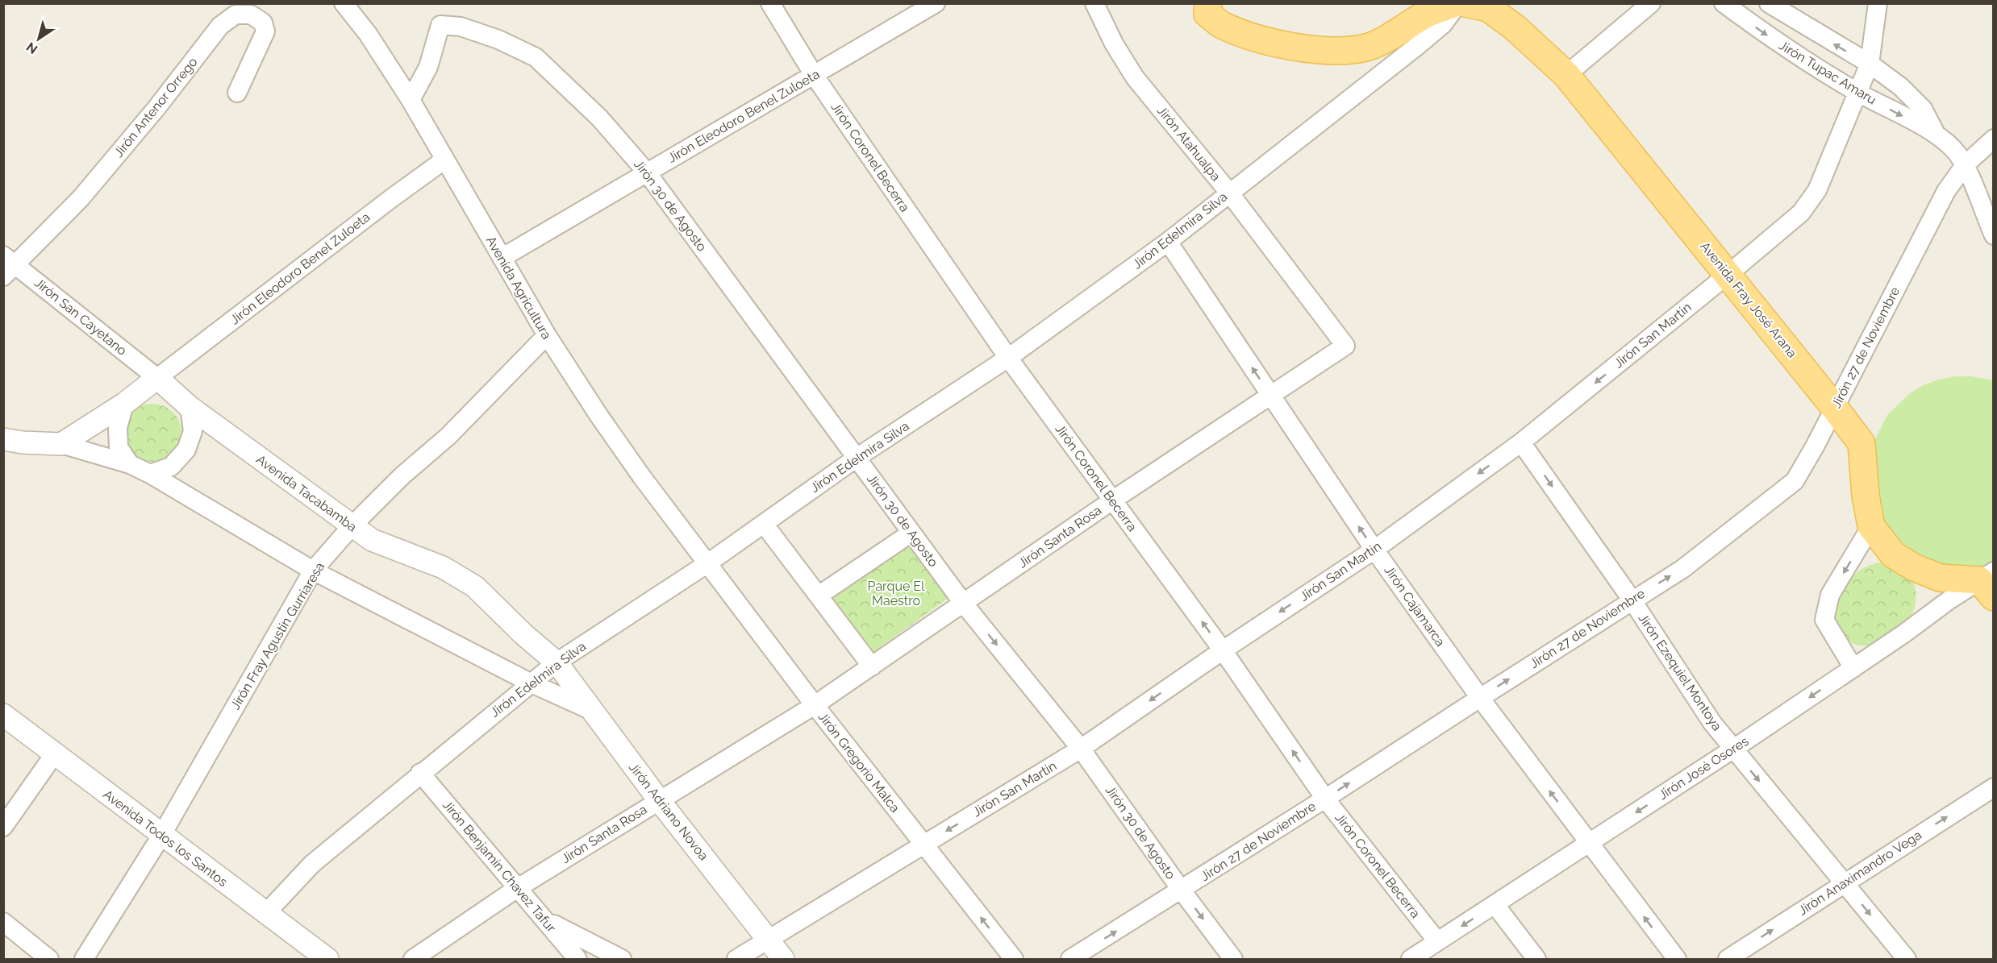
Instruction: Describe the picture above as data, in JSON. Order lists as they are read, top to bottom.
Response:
{
  "streets": {
    "main road": ["Avenida Fray José Arana"],
    "street": [
      "Jirón Tupac Amaru",
      "Jirón Antenor Orrego",
      "Jirón Eleodoro Benel Zuloeta",
      "Jirón Atahualpa",
      "Jirón Coronel Becerra",
      "Jirón 30 de Agosto",
      "Jirón Edelmira Silva",
      "Avenida Agricultura",
      "Jirón San Cayetano",
      "Jirón San Martin",
      "Jirón 27 de Noviembre",
      "Avenida Tacabamba",
      "Jirón Santa Rosa",
      "Jirón Cajamarca",
      "Jirón Fray Agustin Gurriaresa",
      "Jirón Ezequiel Montoya",
      "Jirón Gregorio Malca",
      "Jirón José Osores",
      "Jirón Adriano Novoa",
      "Avenida Todos los Santos",
      "Jirón Benjamín Chavez Tafur",
      "Jirón Anaximandro Vega"
    ]
  },
  "crossings": [
    ["Jirón Tupac Amaru", "Jirón San Martin"],
    ["Jirón Tupac Amaru", "Jirón 27 de Noviembre"],
    ["Jirón Antenor Orrego", "Jirón San Cayetano"],
    ["Jirón Eleodoro Benel Zuloeta", "Jirón Coronel Becerra"],
    ["Jirón Eleodoro Benel Zuloeta", "Jirón 30 de Agosto"],
    ["Jirón Eleodoro Benel Zuloeta", "Avenida Agricultura"],
    ["Jirón Eleodoro Benel Zuloeta", "Jirón San Cayetano"],
    ["Jirón Eleodoro Benel Zuloeta", "Avenida Tacabamba"],
    ["Jirón Atahualpa", "Jirón Edelmira Silva"],
    ["Jirón Atahualpa", "Jirón Santa Rosa"],
    ["Jirón Coronel Becerra", "Jirón Edelmira Silva"],
    ["Jirón Coronel Becerra", "Jirón San Martin"],
    ["Jirón Coronel Becerra", "Jirón 27 de Noviembre"],
    ["Jirón Coronel Becerra", "Jirón Santa Rosa"],
    ["Jirón Coronel Becerra", "Jirón José Osores"],
    ["Jirón 30 de Agosto", "Jirón Edelmira Silva"],
    ["Jirón 30 de Agosto", "Avenida Agricultura"],
    ["Jirón 30 de Agosto", "Jirón San Martin"],
    ["Jirón 30 de Agosto", "Jirón 27 de Noviembre"],
    ["Jirón 30 de Agosto", "Jirón Santa Rosa"],
    ["Jirón Edelmira Silva", "Avenida Agricultura"],
    ["Jirón Edelmira Silva", "Avenida Tacabamba"],
    ["Jirón Edelmira Silva", "Jirón Cajamarca"],
    ["Jirón Edelmira Silva", "Jirón Gregorio Malca"],
    ["Jirón Edelmira Silva", "Jirón Adriano Novoa"],
    ["Jirón Edelmira Silva", "Avenida Todos los Santos"],
    ["Jirón Edelmira Silva", "Jirón Benjamín Chavez Tafur"],
    ["Avenida Agricultura", "Jirón Fray Agustin Gurriaresa"],
    ["Avenida Agricultura", "Jirón Gregorio Malca"],
    ["Avenida Fray José Arana", "Jirón San Martin"],
    ["Avenida Fray José Arana", "Jirón 27 de Noviembre"],
    ["Avenida Fray José Arana", "Jirón José Osores"],
    ["Jirón San Cayetano", "Avenida Tacabamba"],
    ["Jirón San Martin", "Jirón Cajamarca"],
    ["Jirón San Martin", "Jirón Ezequiel Montoya"],
    ["Jirón San Martin", "Jirón Gregorio Malca"],
    ["Jirón San Martin", "Jirón Adriano Novoa"],
    ["Jirón 27 de Noviembre", "Jirón Cajamarca"],
    ["Jirón 27 de Noviembre", "Jirón Ezequiel Montoya"],
    ["Avenida Tacabamba", "Jirón Fray Agustin Gurriaresa"],
    ["Avenida Tacabamba", "Jirón Adriano Novoa"],
    ["Jirón Santa Rosa", "Jirón Cajamarca"],
    ["Jirón Santa Rosa", "Jirón Gregorio Malca"],
    ["Jirón Santa Rosa", "Jirón Adriano Novoa"],
    ["Jirón Santa Rosa", "Jirón Benjamín Chavez Tafur"],
    ["Jirón Cajamarca", "Jirón José Osores"],
    ["Jirón Fray Agustin Gurriaresa", "Avenida Todos los Santos"],
    ["Jirón Ezequiel Montoya", "Jirón José Osores"],
    ["Jirón Ezequiel Montoya", "Jirón Anaximandro Vega"]
  ],
  "one_way": [
    "Jirón San Martin",
    "Jirón 27 de Noviembre",
    "Jirón Cajamarca",
    "Jirón Ezequiel Montoya",
    "Jirón José Osores",
    "Jirón Anaximandro Vega"
  ],
  "parks": ["Parque El Maestro"],
  "north": "bottom left"
}
